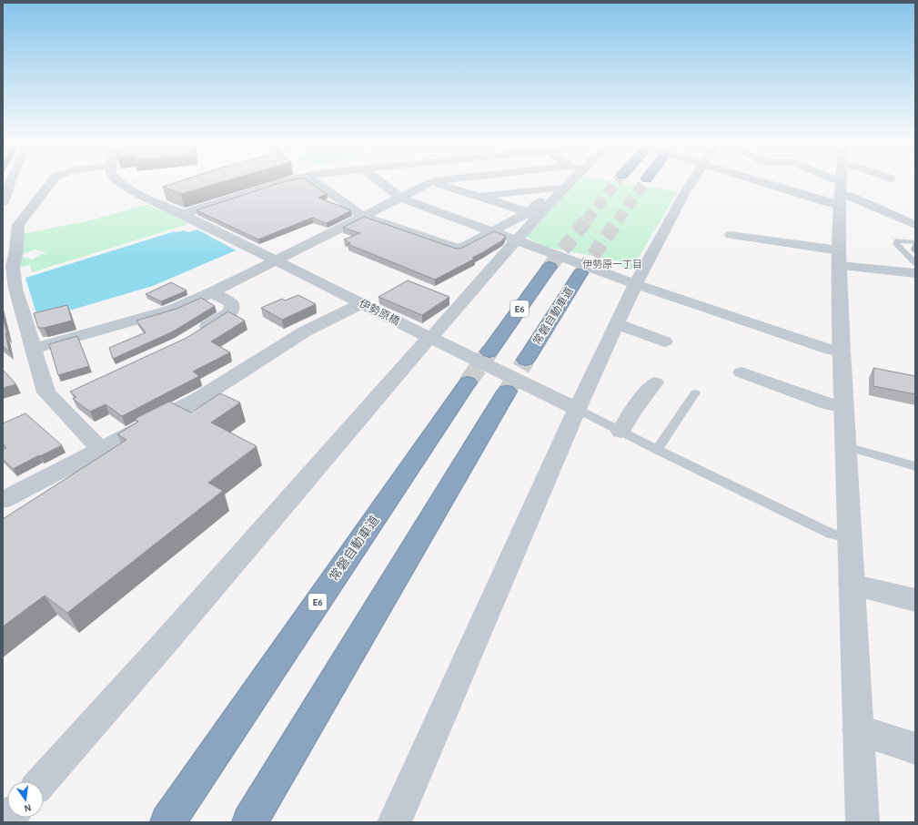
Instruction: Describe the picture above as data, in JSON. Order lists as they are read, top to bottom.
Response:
{
  "streets": {
    "highway": ["E6", "常磐自動車道"],
    "street": ["伊勢原橋"]
  },
  "districts": ["伊勢原一丁目"],
  "north": "bottom"
}
